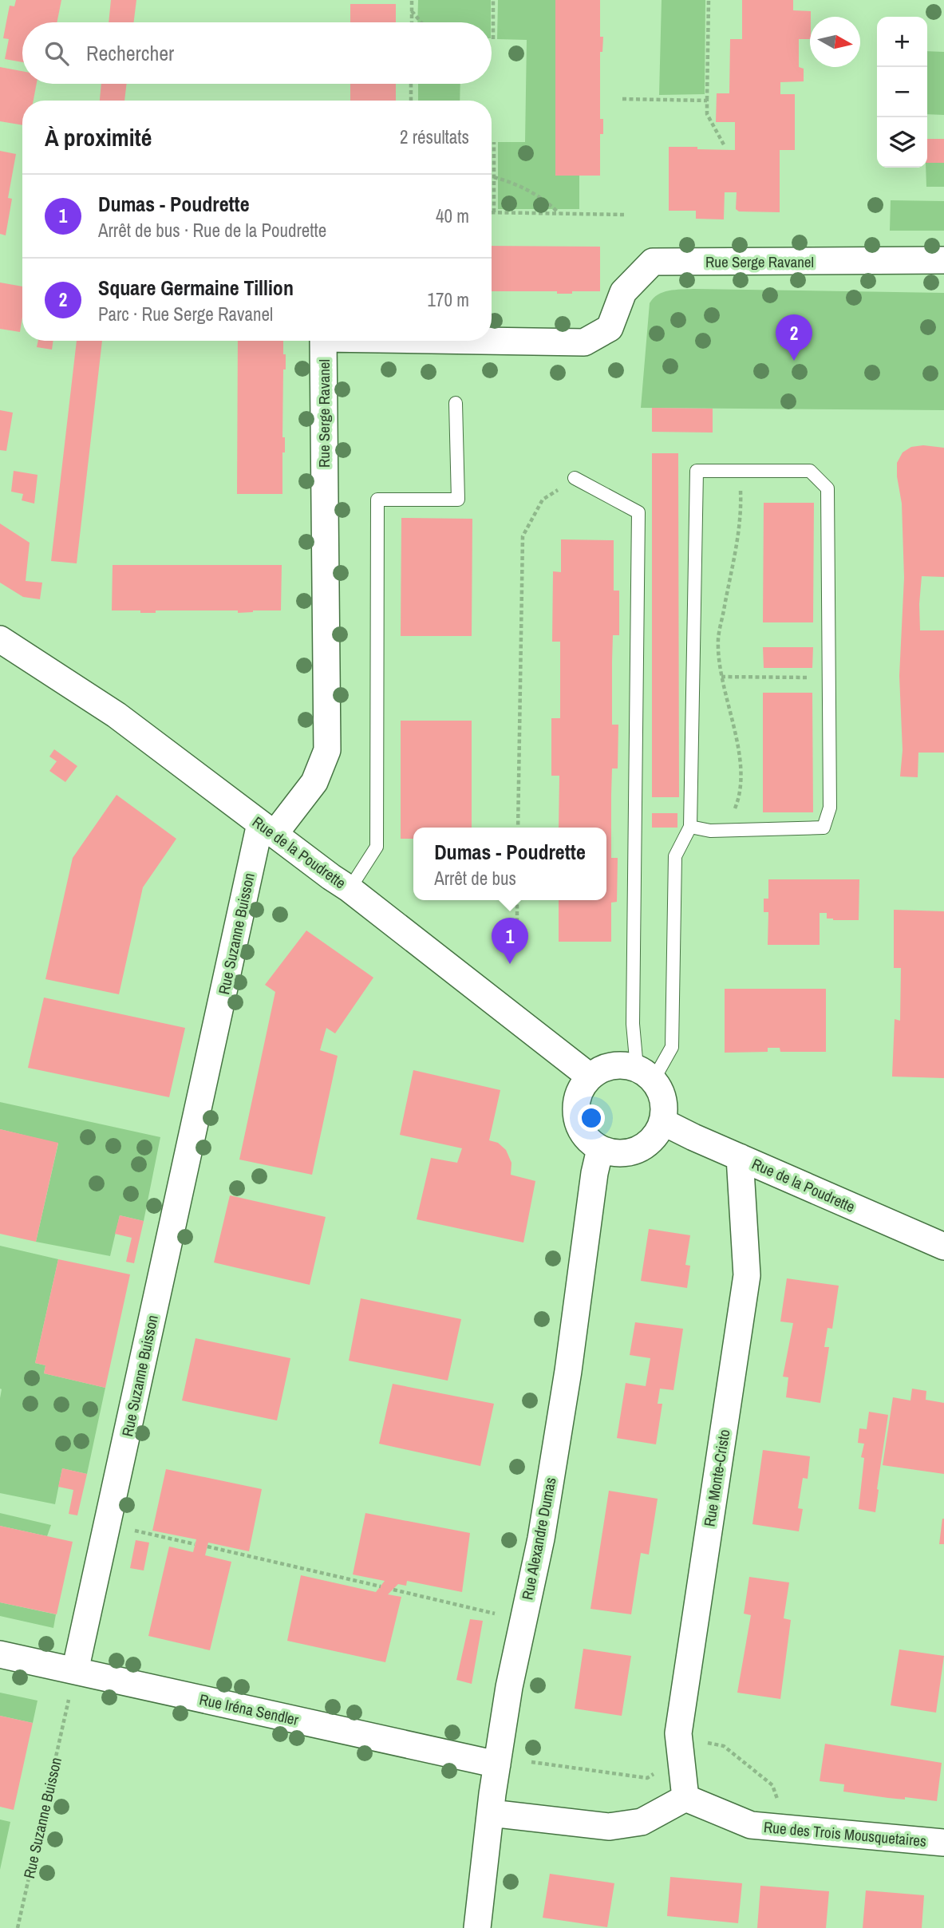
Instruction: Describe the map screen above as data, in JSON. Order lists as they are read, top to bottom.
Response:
{
  "streets": {
    "street": [
      "Rue Serge Ravanel",
      "Rue de la Poudrette",
      "Rue Suzanne Buisson",
      "Rue Monte-Cristo",
      "Rue Alexandre Dumas",
      "Rue Iréna Sendler",
      "Rue des Trois Mousquetaires"
    ]
  },
  "crossings": [
    ["Rue Serge Ravanel", "Rue de la Poudrette"],
    ["Rue Serge Ravanel", "Rue Suzanne Buisson"],
    ["Rue de la Poudrette", "Rue Suzanne Buisson"],
    ["Rue de la Poudrette", "Rue Monte-Cristo"],
    ["Rue de la Poudrette", "Rue Alexandre Dumas"],
    ["Rue Suzanne Buisson", "Rue Iréna Sendler"],
    ["Rue Monte-Cristo", "Rue des Trois Mousquetaires"],
    ["Rue Alexandre Dumas", "Rue Iréna Sendler"]
  ],
  "north": "right",
  "page": {
    "map_buttons": ["+", "−"],
    "search": "Rechercher",
    "heading": ["À proximité", "2 résultats"],
    "list": [
      {
        "mark": "1",
        "name": "Dumas - Poudrette",
        "note": "Arrêt de bus · Rue de la Poudrette",
        "value": "40 m"
      },
      {
        "mark": "2",
        "name": "Square Germaine Tillion",
        "note": "Parc · Rue Serge Ravanel",
        "value": "170 m"
      }
    ],
    "pins": ["2", "1"],
    "popup": ["Dumas - Poudrette", "Arrêt de bus"]
  }
}
